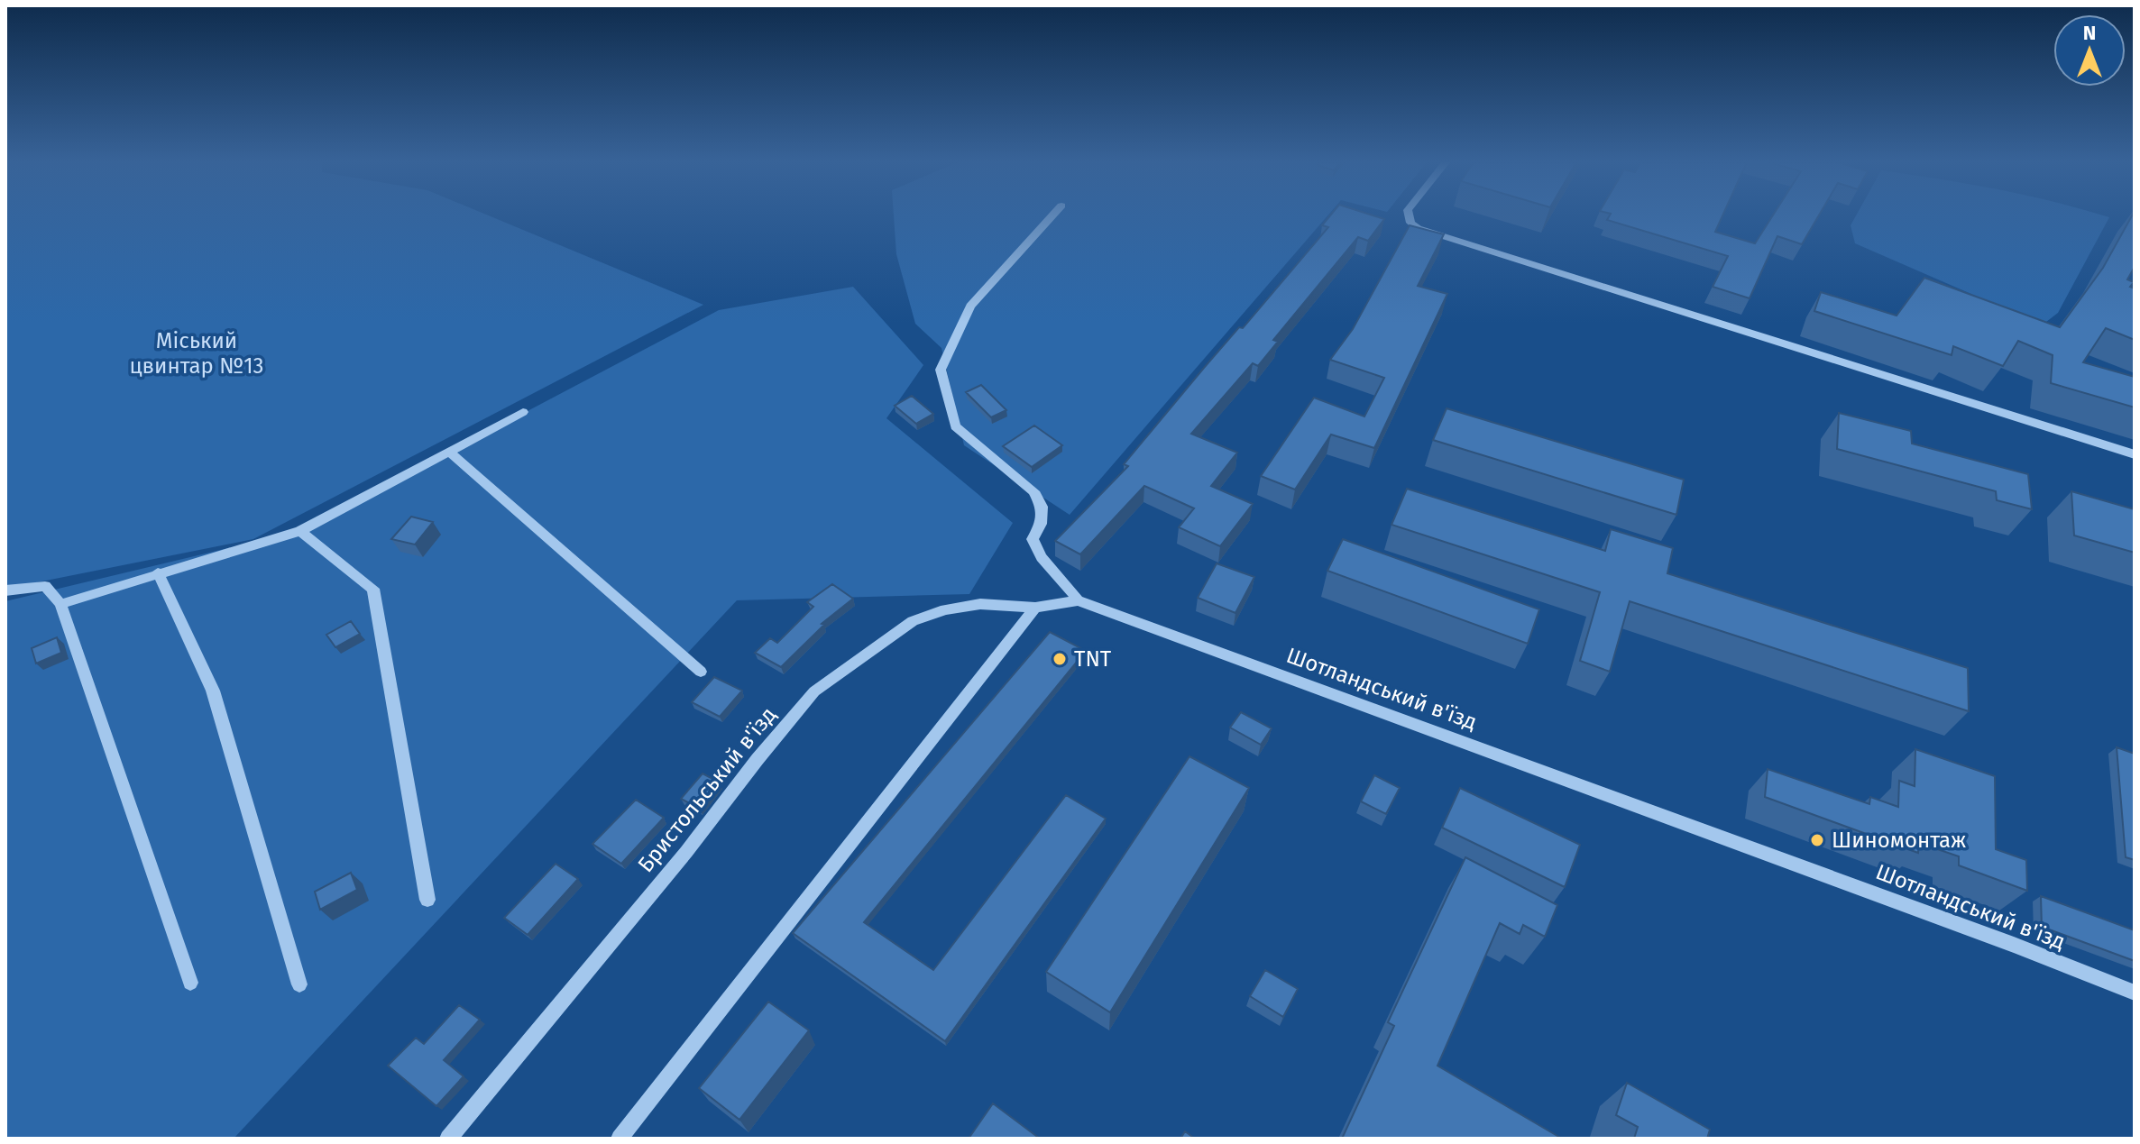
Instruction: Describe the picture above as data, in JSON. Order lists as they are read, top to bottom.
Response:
{
  "streets": {
    "street": ["Шотландський в'їзд", "Бристольський в'їзд"]
  },
  "crossings": [
    ["Шотландський в'їзд", "Бристольський в'їзд"]
  ],
  "parks": ["Міський цвинтар №13"],
  "places": ["TNT", "Шиномонтаж"],
  "north": "top"
}
